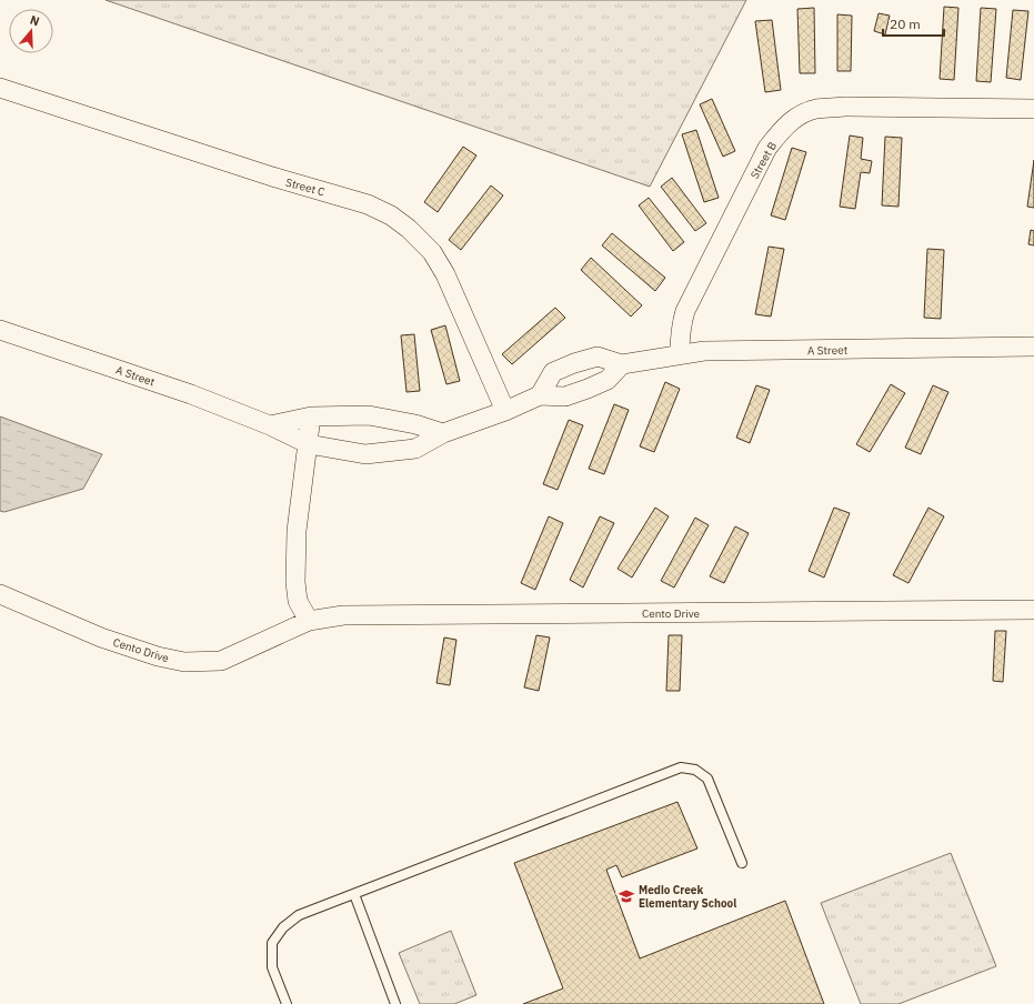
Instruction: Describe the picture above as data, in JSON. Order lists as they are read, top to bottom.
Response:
{
  "streets": {
    "street": [
      "Street B",
      "Street C",
      "A Street",
      "Cento Drive"
    ]
  },
  "crossings": [
    ["Street B", "A Street"],
    ["Street C", "A Street"]
  ],
  "places": {
    "school or university": ["Medio Creek Elementary School"]
  },
  "scale_bar": "20 m",
  "north": "top"
}
